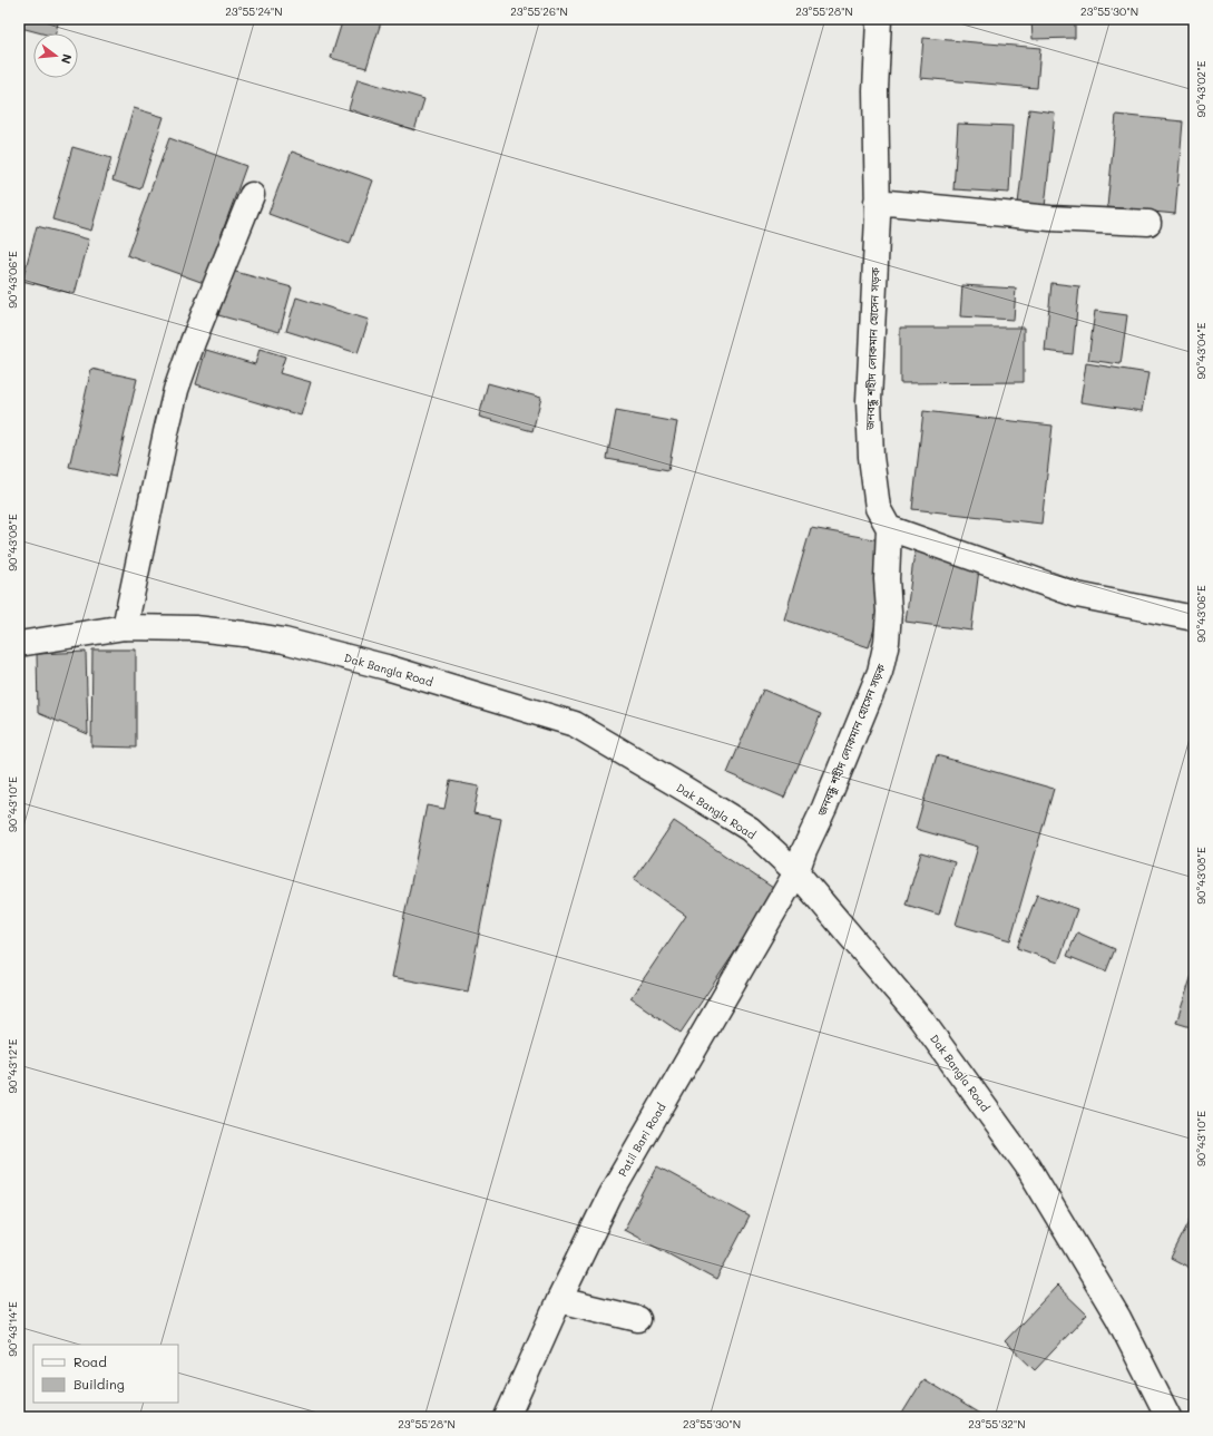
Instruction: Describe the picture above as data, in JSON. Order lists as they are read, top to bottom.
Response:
{
  "streets": {
    "street": ["জনবন্ধু শহীদ লোকমান হোসেন সড়ক", "Dak Bangla Road", "Patil Bari Road"]
  },
  "crossings": [
    ["জনবন্ধু শহীদ লোকমান হোসেন সড়ক", "Dak Bangla Road"],
    ["জনবন্ধু শহীদ লোকমান হোসেন সড়ক", "Patil Bari Road"],
    ["Dak Bangla Road", "Patil Bari Road"]
  ],
  "legend": ["Road", "Building"],
  "north": "right",
  "coordinates": [
    "23°55'24\"N",
    "23°55'26\"N",
    "23°55'28\"N",
    "23°55'30\"N",
    "90°43'02\"E",
    "90°43'06\"E",
    "90°43'04\"E",
    "90°43'08\"E",
    "90°43'10\"E",
    "90°43'12\"E",
    "90°43'14\"E",
    "23°55'32\"N"
  ]
}
